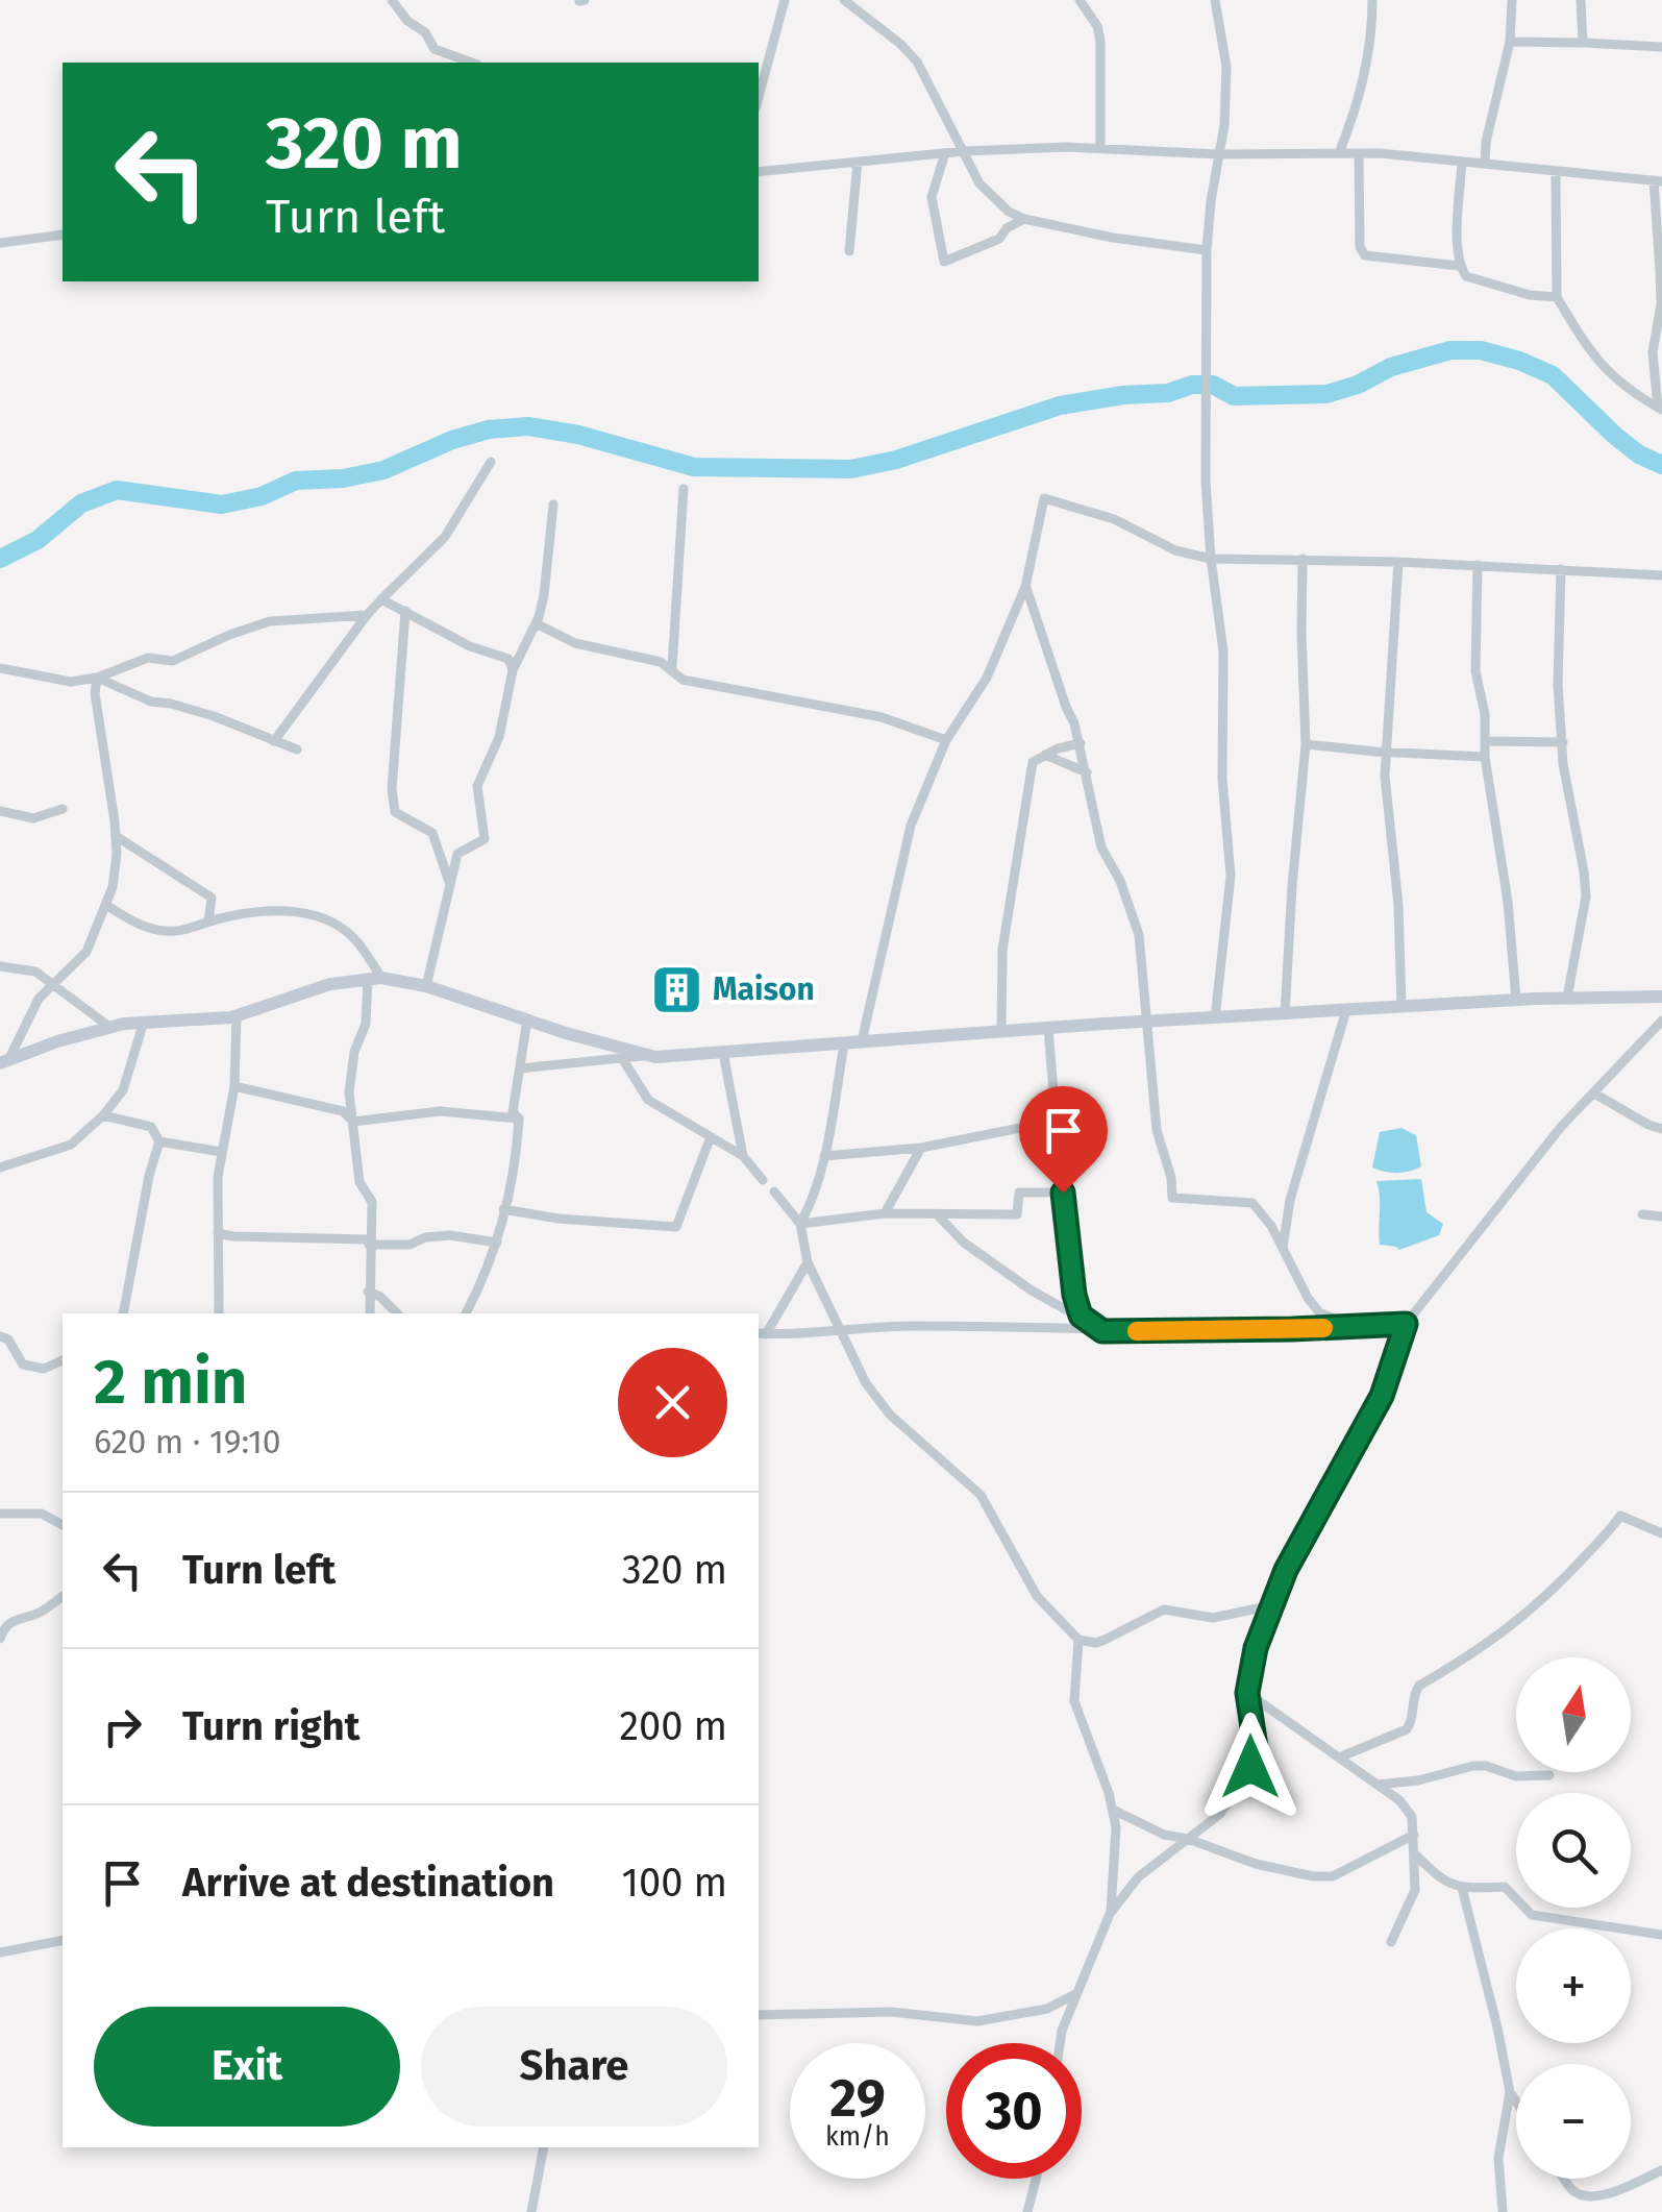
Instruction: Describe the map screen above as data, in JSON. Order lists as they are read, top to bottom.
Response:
{
  "places": {
    "building": ["Maison"]
  },
  "north": "top",
  "page": {
    "turn": ["320 m", "Turn left"],
    "heading": ["2 min", "620 m · 19:10"],
    "list": [
      {
        "name": "Turn left",
        "value": "320 m"
      },
      {
        "name": "Turn right",
        "value": "200 m"
      },
      {
        "name": "Arrive at destination",
        "value": "100 m"
      }
    ],
    "map_buttons": ["+", "−"],
    "buttons": ["Exit", "Share"],
    "speed": "29 km/h",
    "limit": "30"
  }
}
